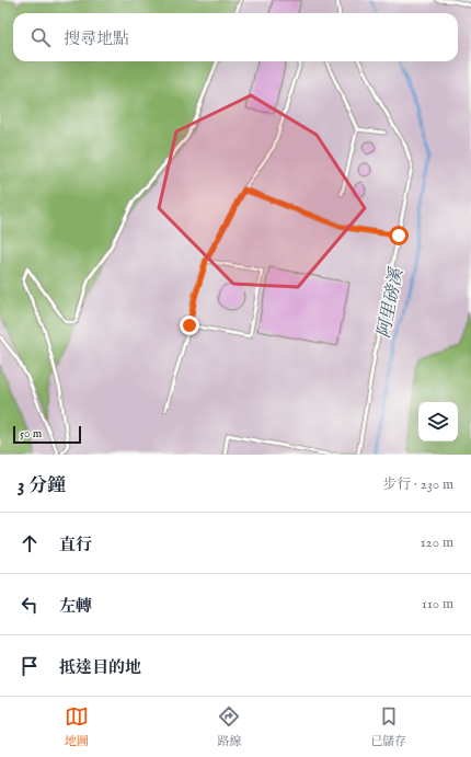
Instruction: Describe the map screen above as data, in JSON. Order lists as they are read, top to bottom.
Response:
{
  "water": ["阿里磅溪"],
  "scale_bar": "50 m",
  "page": {
    "search": "搜尋地點",
    "scale": "50 m",
    "heading": ["3 分鐘", "步行 · 230 m"],
    "list": [
      ["直行", "120 m"],
      ["左轉", "110 m"],
      "抵達目的地"
    ],
    "nav": ["地圖", "路線", "已儲存"]
  }
}
